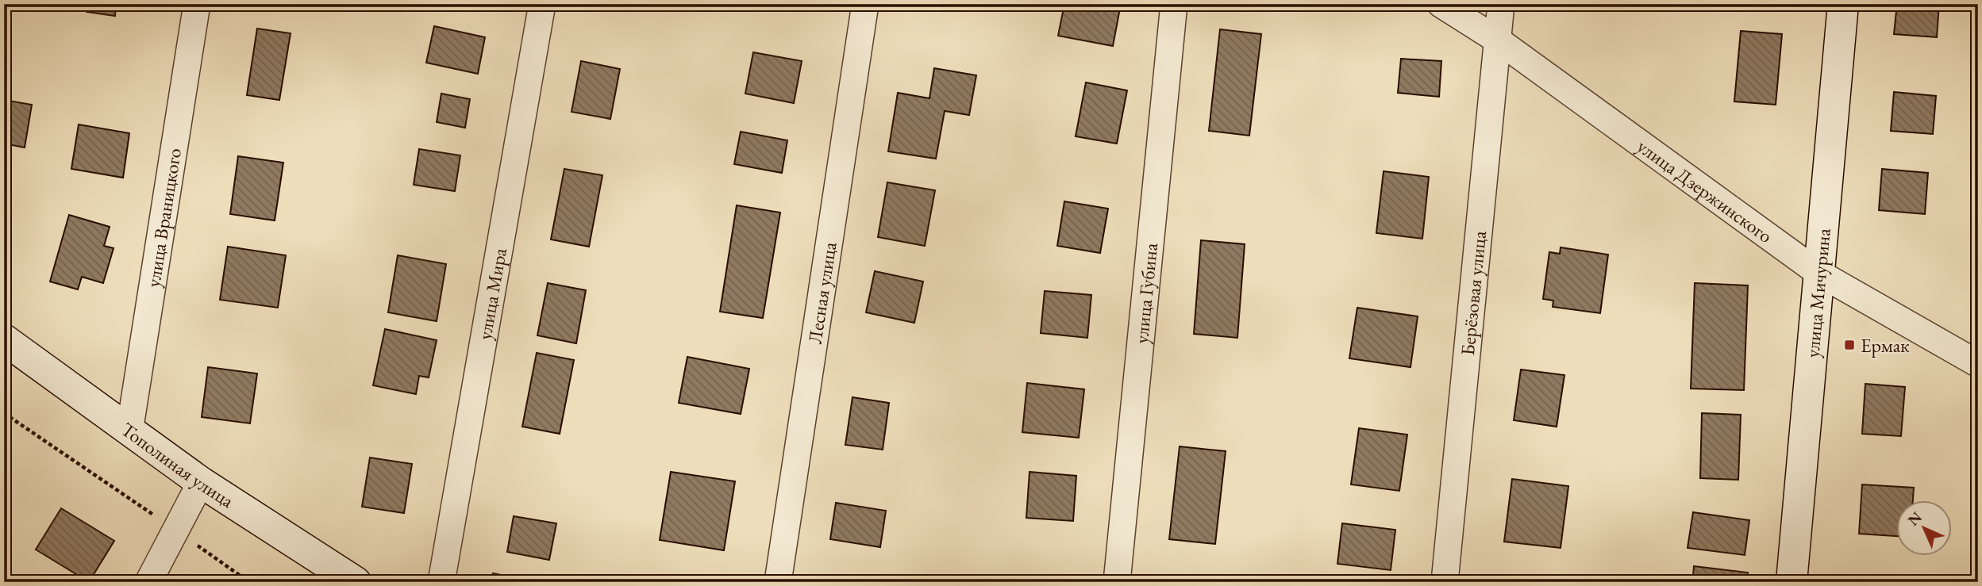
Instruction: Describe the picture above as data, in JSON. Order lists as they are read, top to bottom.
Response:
{
  "streets": {
    "street": [
      "улица Дзержинского",
      "улица Враницкого",
      "улица Мичурина",
      "улица Мира",
      "Лесная улица",
      "улица Губина",
      "Берёзовая улица",
      "Тополиная улица"
    ]
  },
  "crossings": [
    ["улица Дзержинского", "улица Мичурина"],
    ["улица Дзержинского", "Берёзовая улица"],
    ["улица Враницкого", "Тополиная улица"]
  ],
  "places": {
    "transit": ["Ермак"]
  },
  "north": "top left"
}
